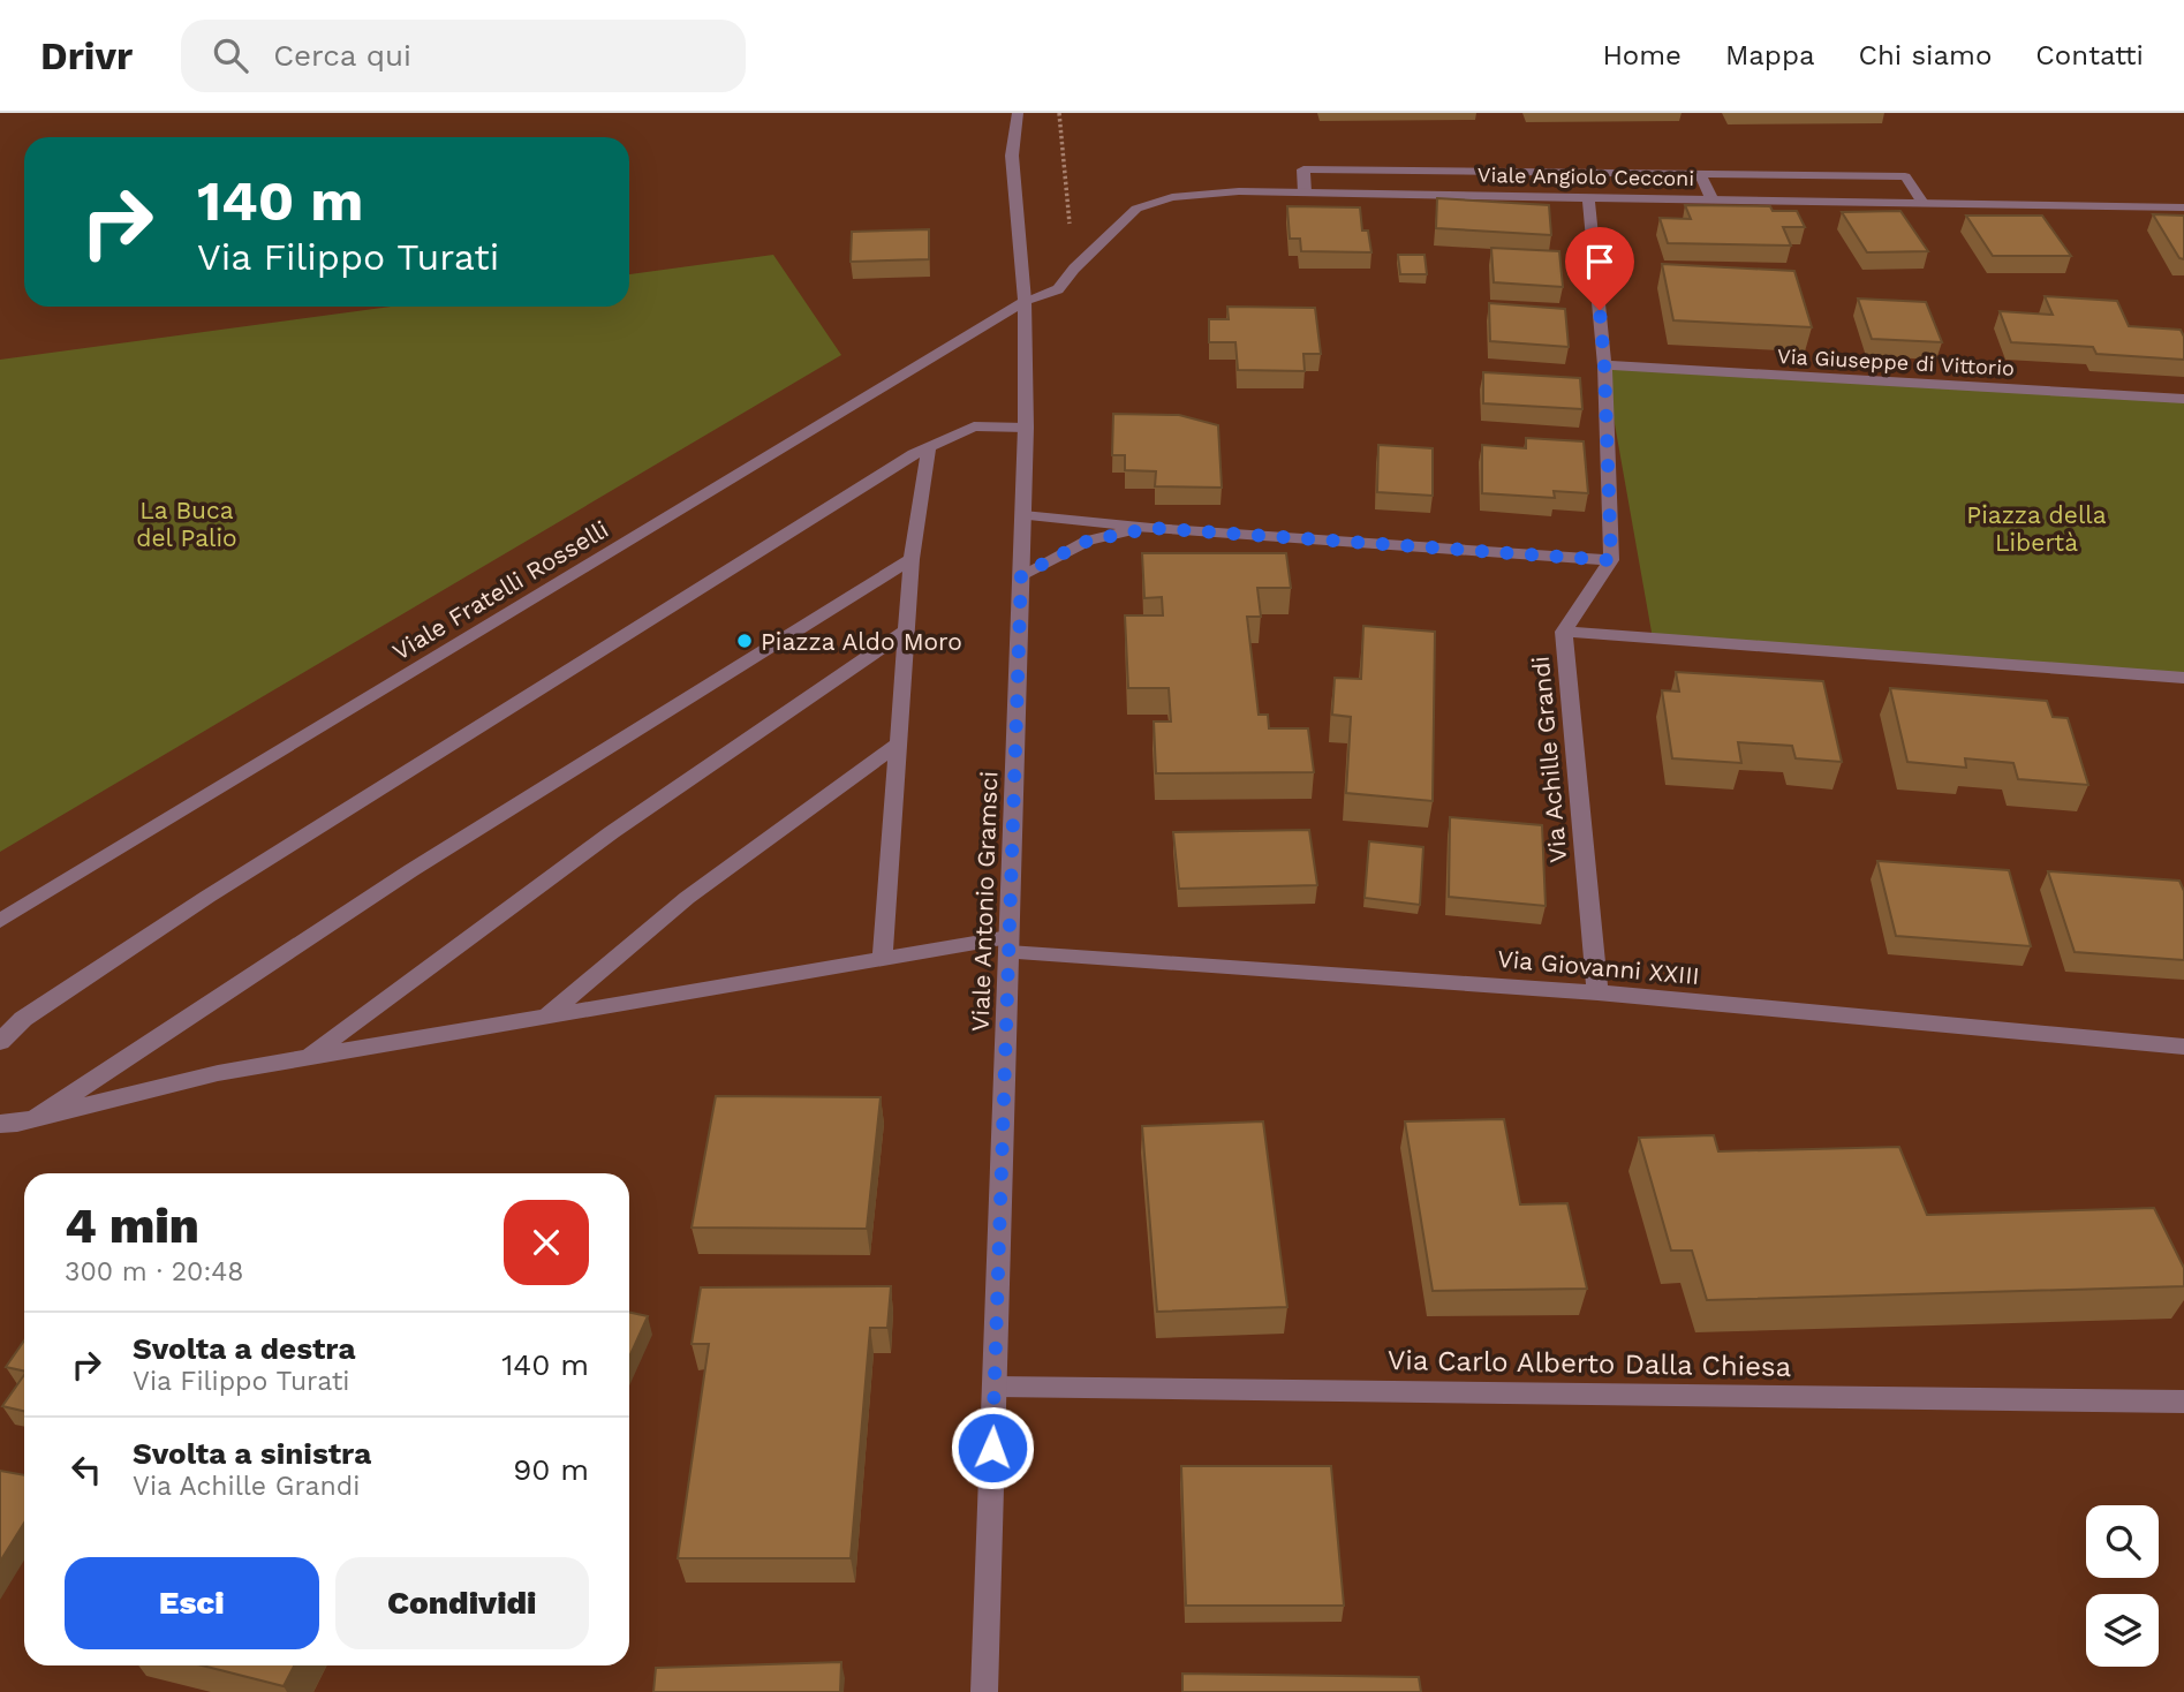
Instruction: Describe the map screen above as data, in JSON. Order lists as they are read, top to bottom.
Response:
{
  "streets": {
    "street": [
      "Viale Angiolo Cecconi",
      "Via Giuseppe di Vittorio",
      "Viale Fratelli Rosselli",
      "Via Achille Grandi",
      "Viale Antonio Gramsci",
      "Via Giovanni XXIII",
      "Via Carlo Alberto Dalla Chiesa"
    ]
  },
  "crossings": [
    ["Viale Angiolo Cecconi", "Viale Fratelli Rosselli"],
    ["Viale Angiolo Cecconi", "Viale Antonio Gramsci"],
    ["Viale Fratelli Rosselli", "Viale Antonio Gramsci"],
    ["Via Achille Grandi", "Via Giovanni XXIII"],
    ["Viale Antonio Gramsci", "Via Giovanni XXIII"],
    ["Viale Antonio Gramsci", "Via Carlo Alberto Dalla Chiesa"]
  ],
  "parks": ["La Buca del Palio", "Piazza della Libertà"],
  "places": ["Piazza Aldo Moro"],
  "page": {
    "header": "Drivr",
    "search": "Cerca qui",
    "nav": [
      "Home",
      "Mappa",
      "Chi siamo",
      "Contatti"
    ],
    "turn": ["140 m", "Via Filippo Turati"],
    "heading": ["4 min", "300 m · 20:48"],
    "list": [
      {
        "name": "Svolta a destra",
        "note": "Via Filippo Turati",
        "value": "140 m"
      },
      {
        "name": "Svolta a sinistra",
        "note": "Via Achille Grandi",
        "value": "90 m"
      }
    ],
    "buttons": ["Esci", "Condividi"]
  }
}
